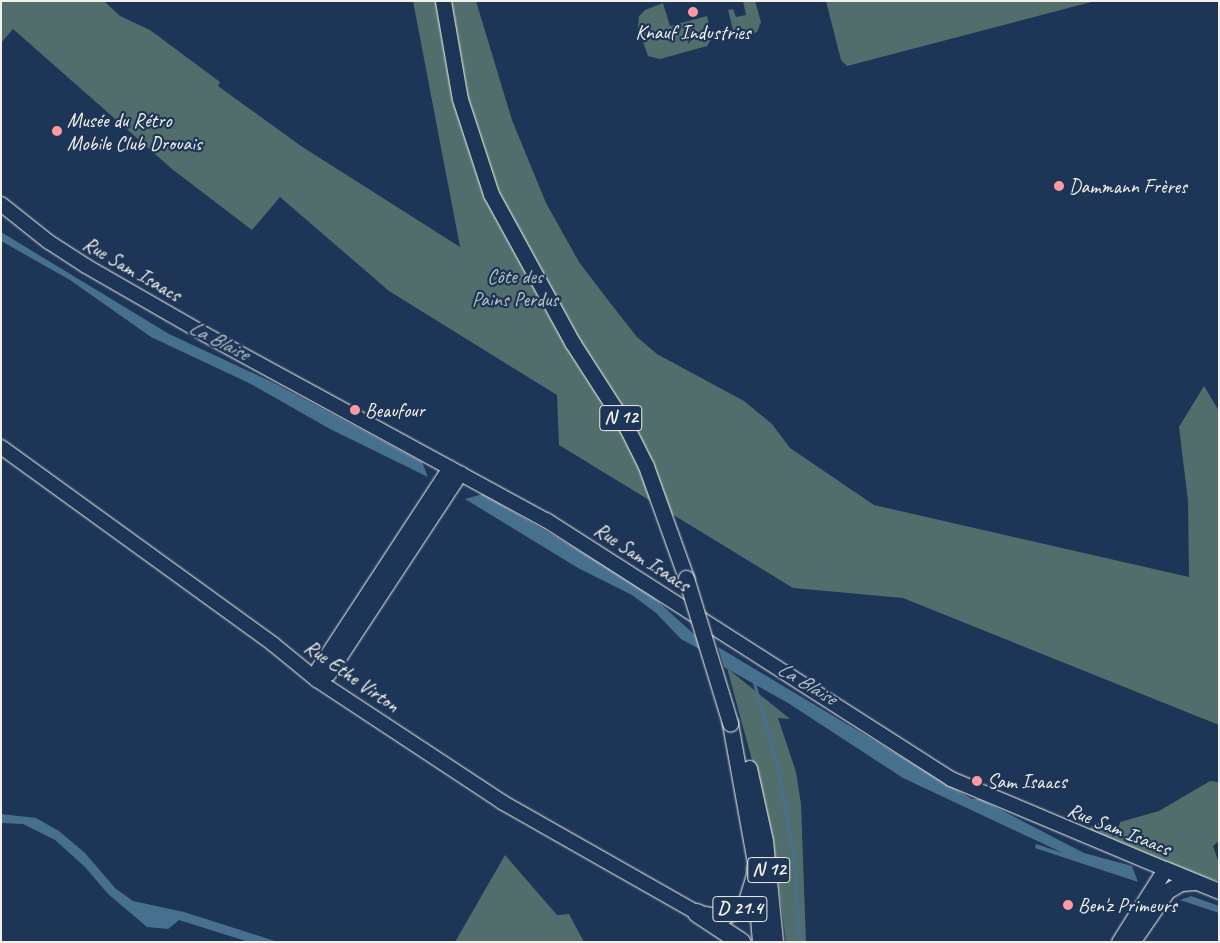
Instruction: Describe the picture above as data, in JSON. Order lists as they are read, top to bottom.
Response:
{
  "streets": {
    "highway": ["N 12", "D 21.4"],
    "main road": ["Rue Sam Isaacs", "Rue Ethe Virton"]
  },
  "crossings": [
    ["N 12", "D 21.4"],
    ["Rue Ethe Virton", "D 21.4"]
  ],
  "water": ["La Blaise"],
  "parks": ["Côte des Pains Perdus"],
  "places": [
    "Knauf Industries",
    "Musée du Rétro Mobile Club Drouais",
    "Dammann Frères",
    "Beaufour",
    "Sam Isaacs",
    "Ben'z Primeurs"
  ]
}
